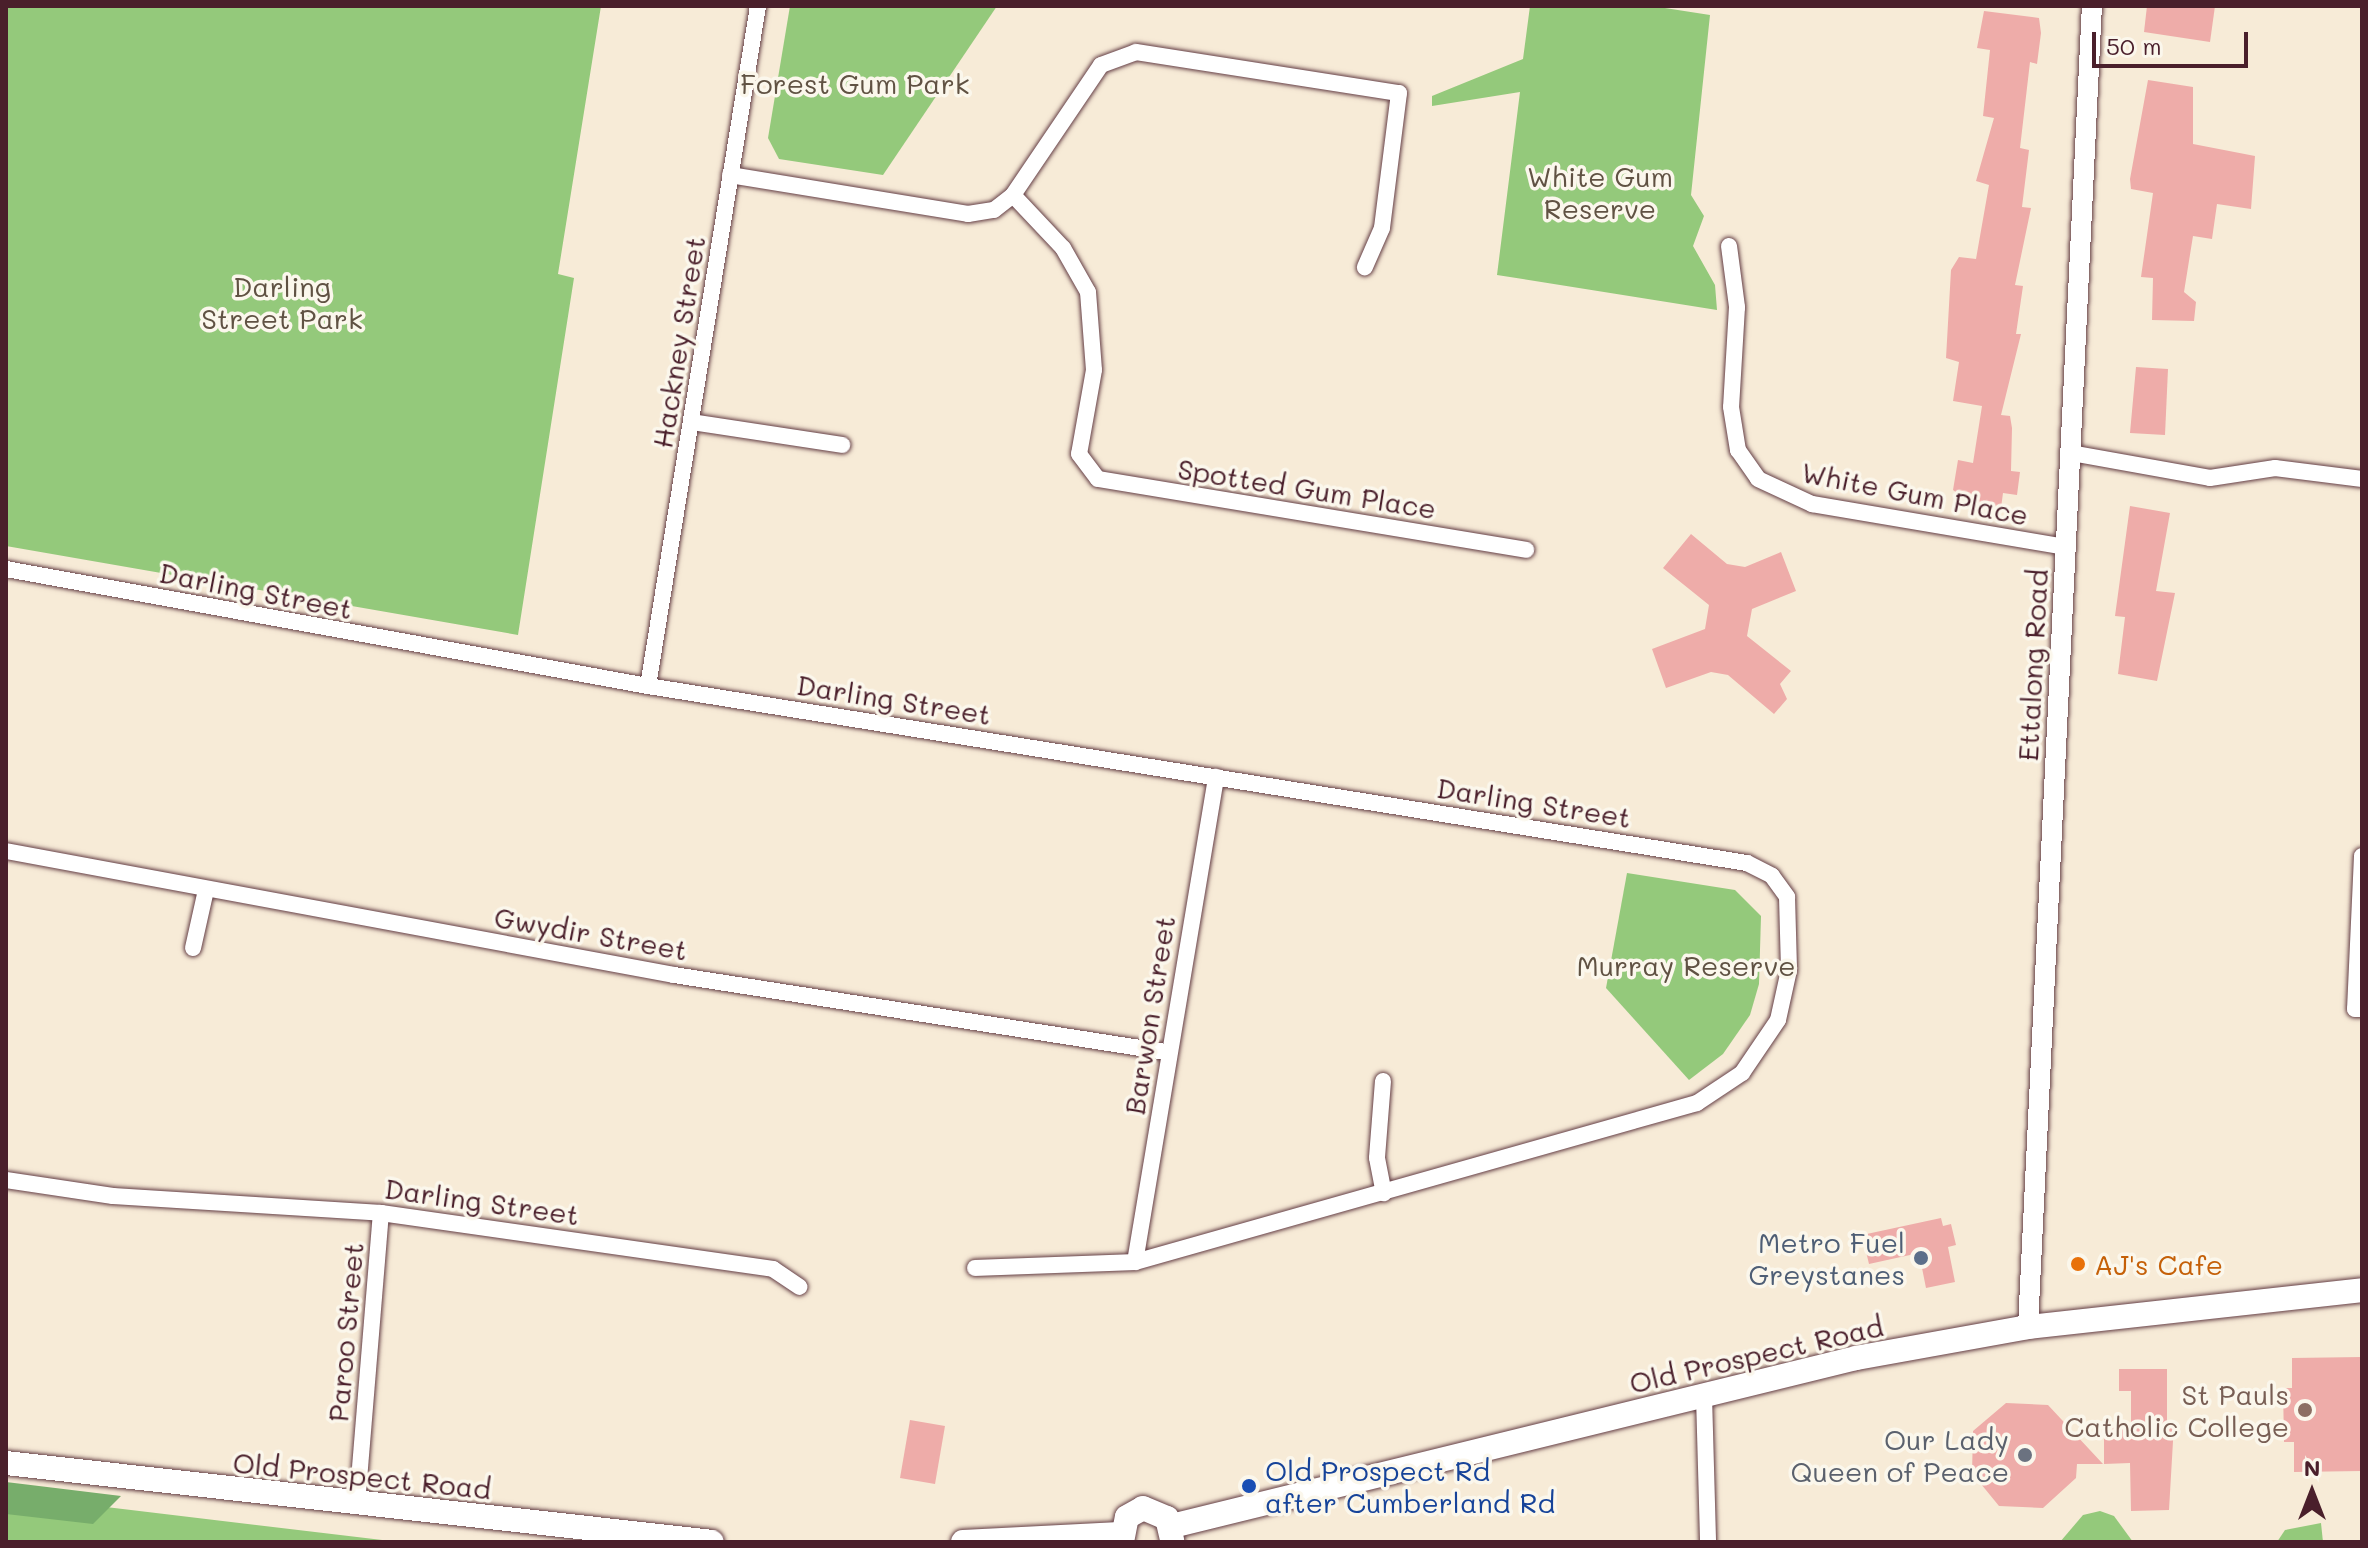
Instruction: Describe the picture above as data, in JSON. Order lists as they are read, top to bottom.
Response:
{
  "streets": {
    "main road": ["Old Prospect Road"],
    "street": [
      "Hackney Street",
      "Spotted Gum Place",
      "White Gum Place",
      "Darling Street",
      "Ettalong Road",
      "Gwydir Street",
      "Barwon Street",
      "Paroo Street"
    ]
  },
  "crossings": [
    ["Hackney Street", "Darling Street"],
    ["White Gum Place", "Ettalong Road"],
    ["Darling Street", "Barwon Street"],
    ["Darling Street", "Paroo Street"],
    ["Ettalong Road", "Old Prospect Road"],
    ["Gwydir Street", "Barwon Street"],
    ["Paroo Street", "Old Prospect Road"]
  ],
  "parks": [
    "Forest Gum Park",
    "White Gum Reserve",
    "Darling Street Park",
    "Murray Reserve"
  ],
  "places": [
    "Metro Fuel Greystanes",
    "AJ's Cafe",
    "St Pauls Catholic College",
    "Our Lady Queen of Peace",
    "Old Prospect Rd after Cumberland Rd"
  ],
  "scale_bar": "50 m",
  "north": "top"
}
